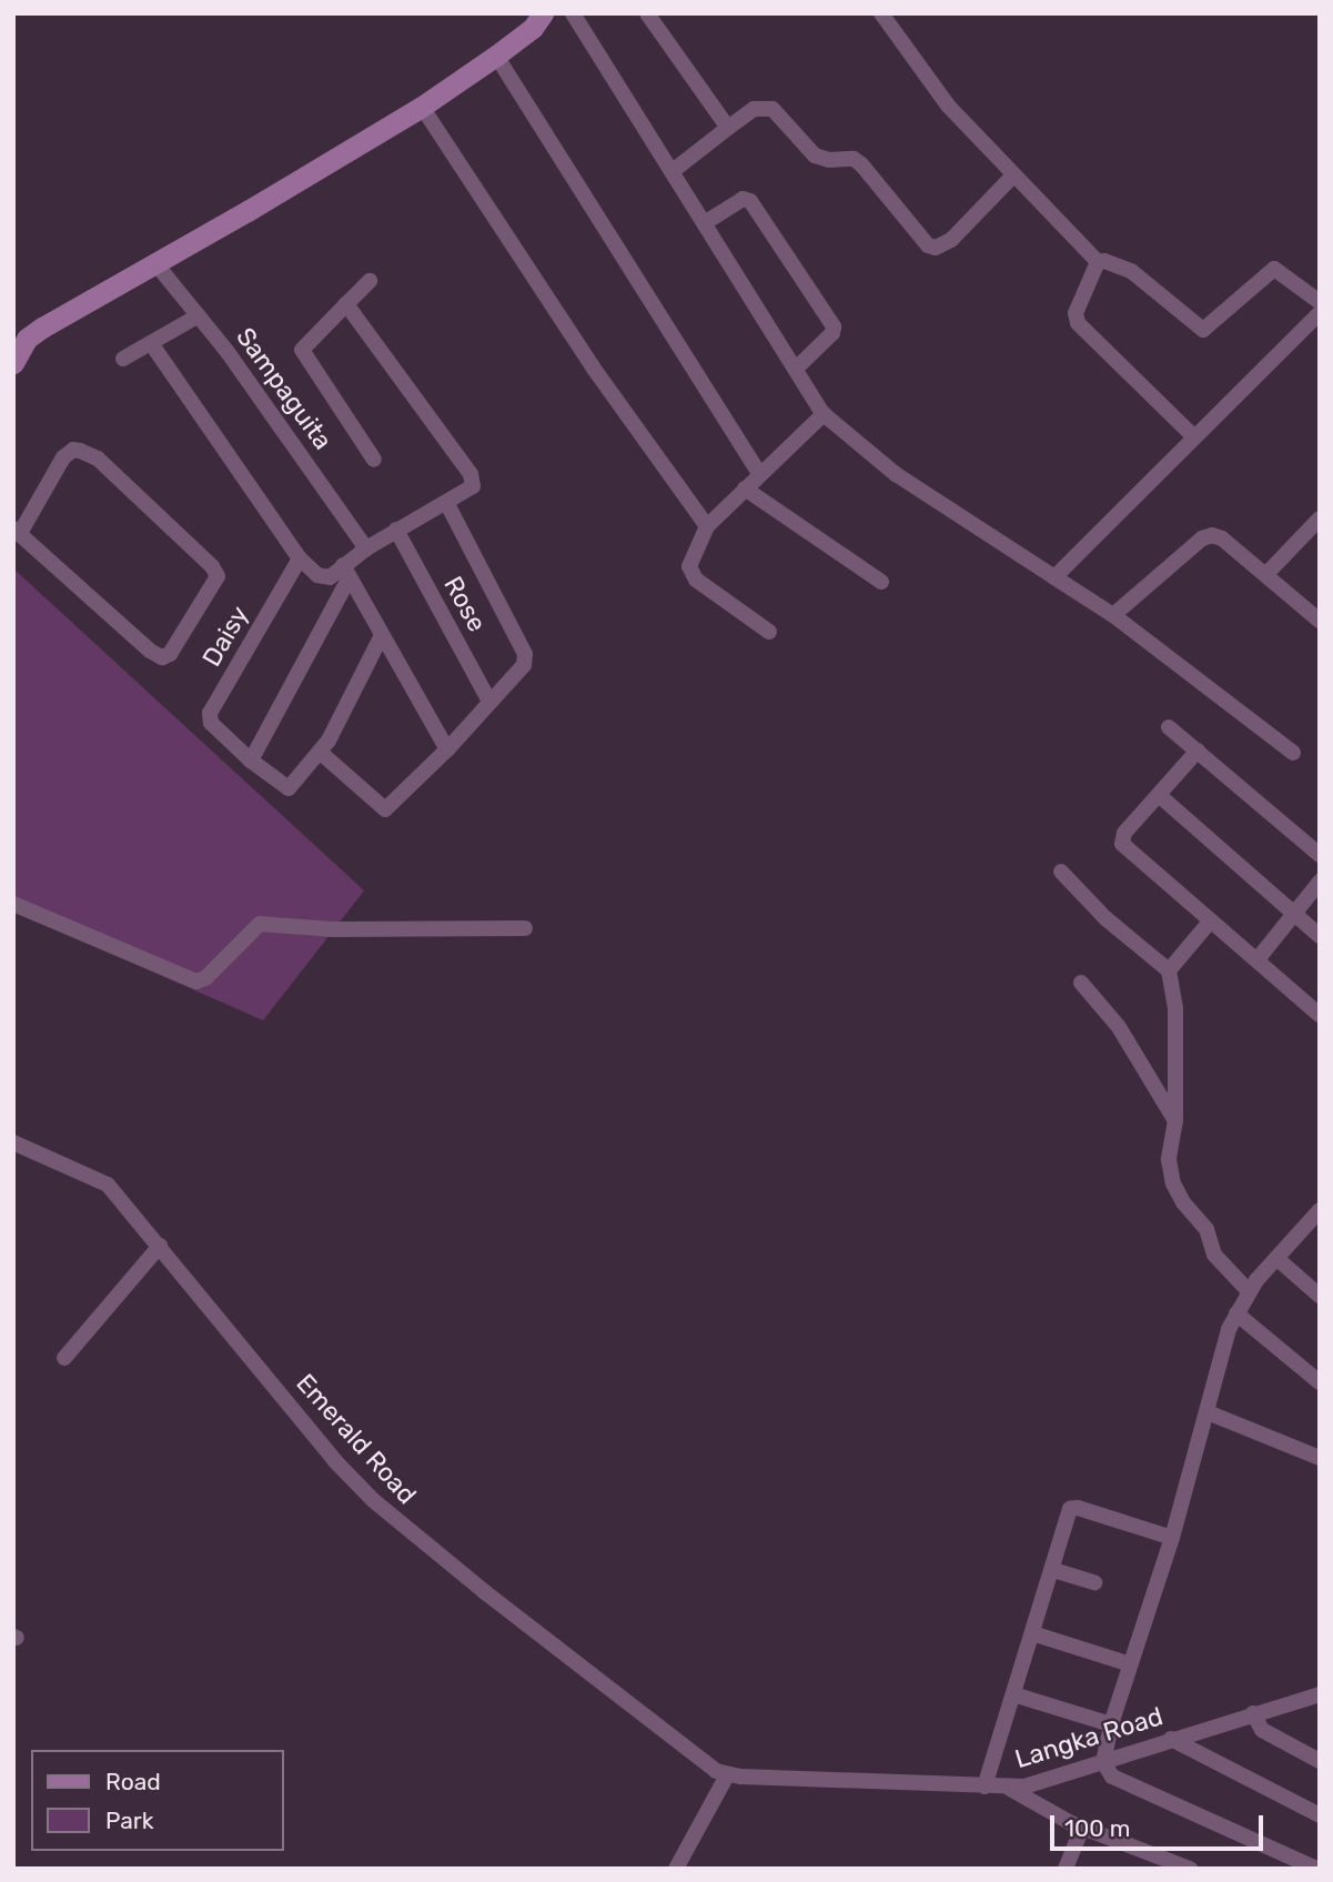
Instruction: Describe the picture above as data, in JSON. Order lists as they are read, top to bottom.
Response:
{
  "streets": {
    "street": [
      "Sampaguita",
      "Rose",
      "Daisy",
      "Emerald Road",
      "Langka Road"
    ]
  },
  "crossings": [
    ["Emerald Road", "Langka Road"]
  ],
  "legend": ["Road", "Park"],
  "scale_bar": "100 m"
}
